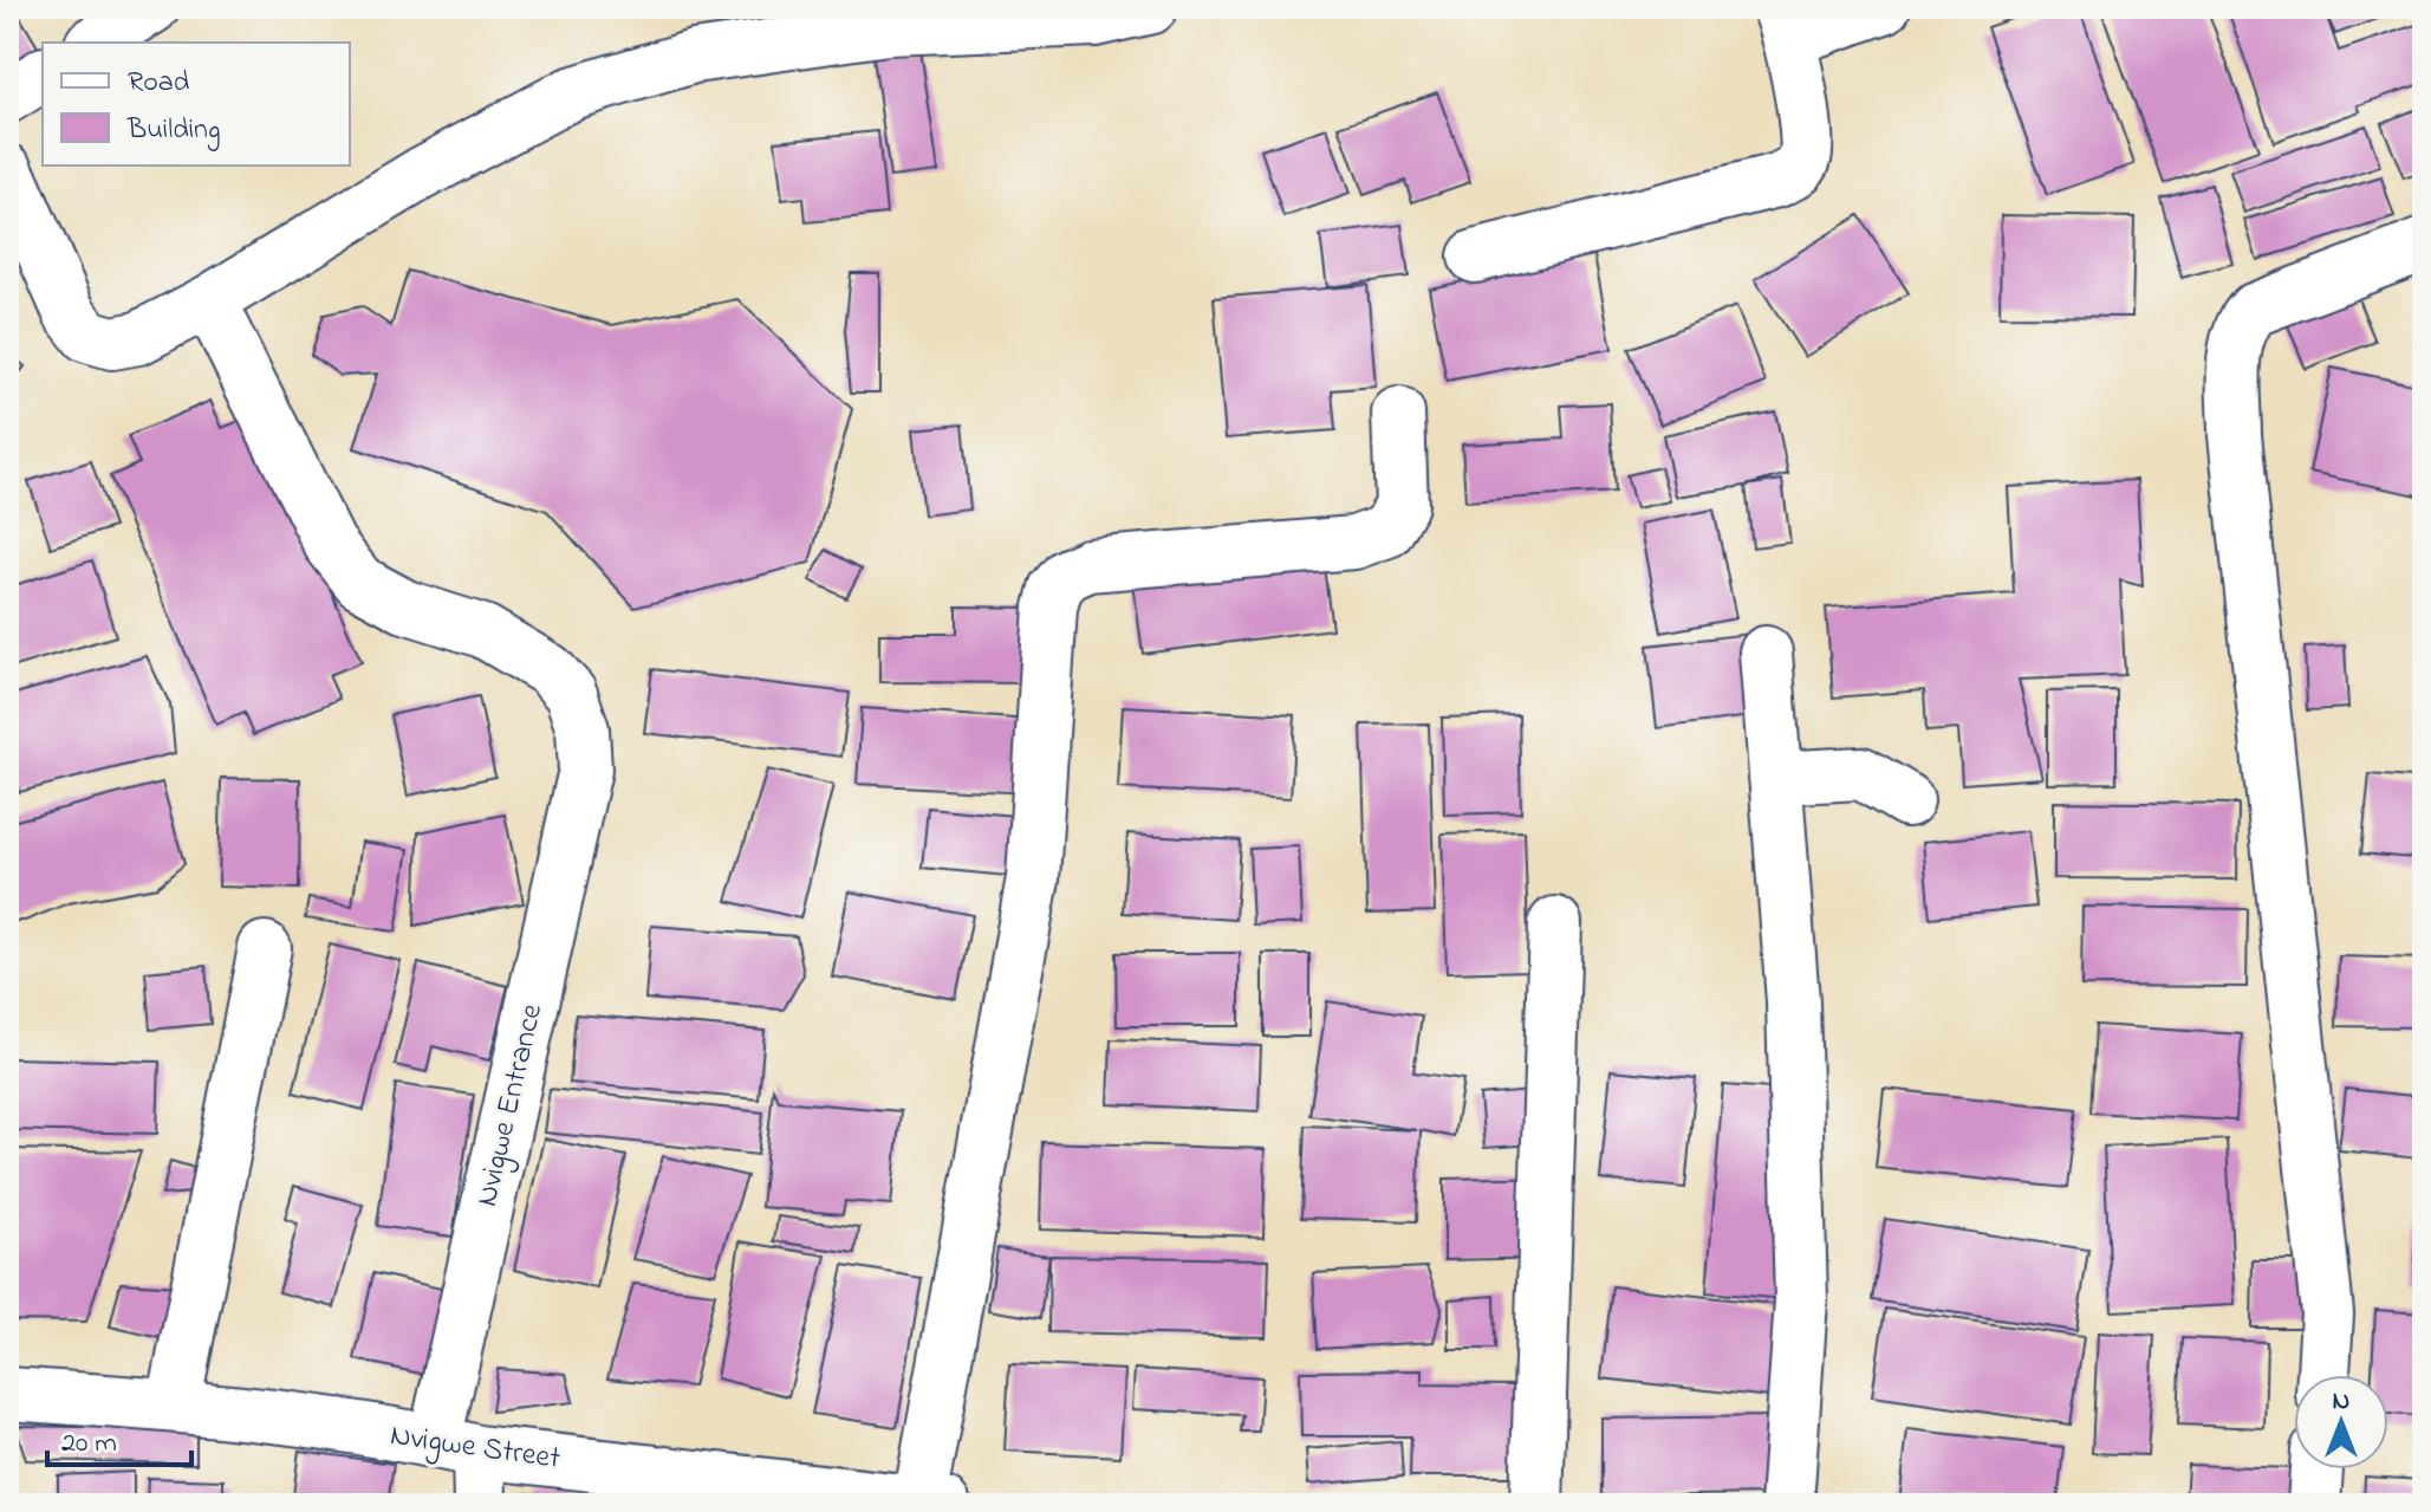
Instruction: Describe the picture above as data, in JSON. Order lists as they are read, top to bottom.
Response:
{
  "streets": {
    "street": ["Nvigwe Entrance", "Nvigwe Street"]
  },
  "crossings": [
    ["Nvigwe Entrance", "Nvigwe Street"]
  ],
  "legend": ["Road", "Building"],
  "scale_bar": "20 m",
  "north": "top"
}
